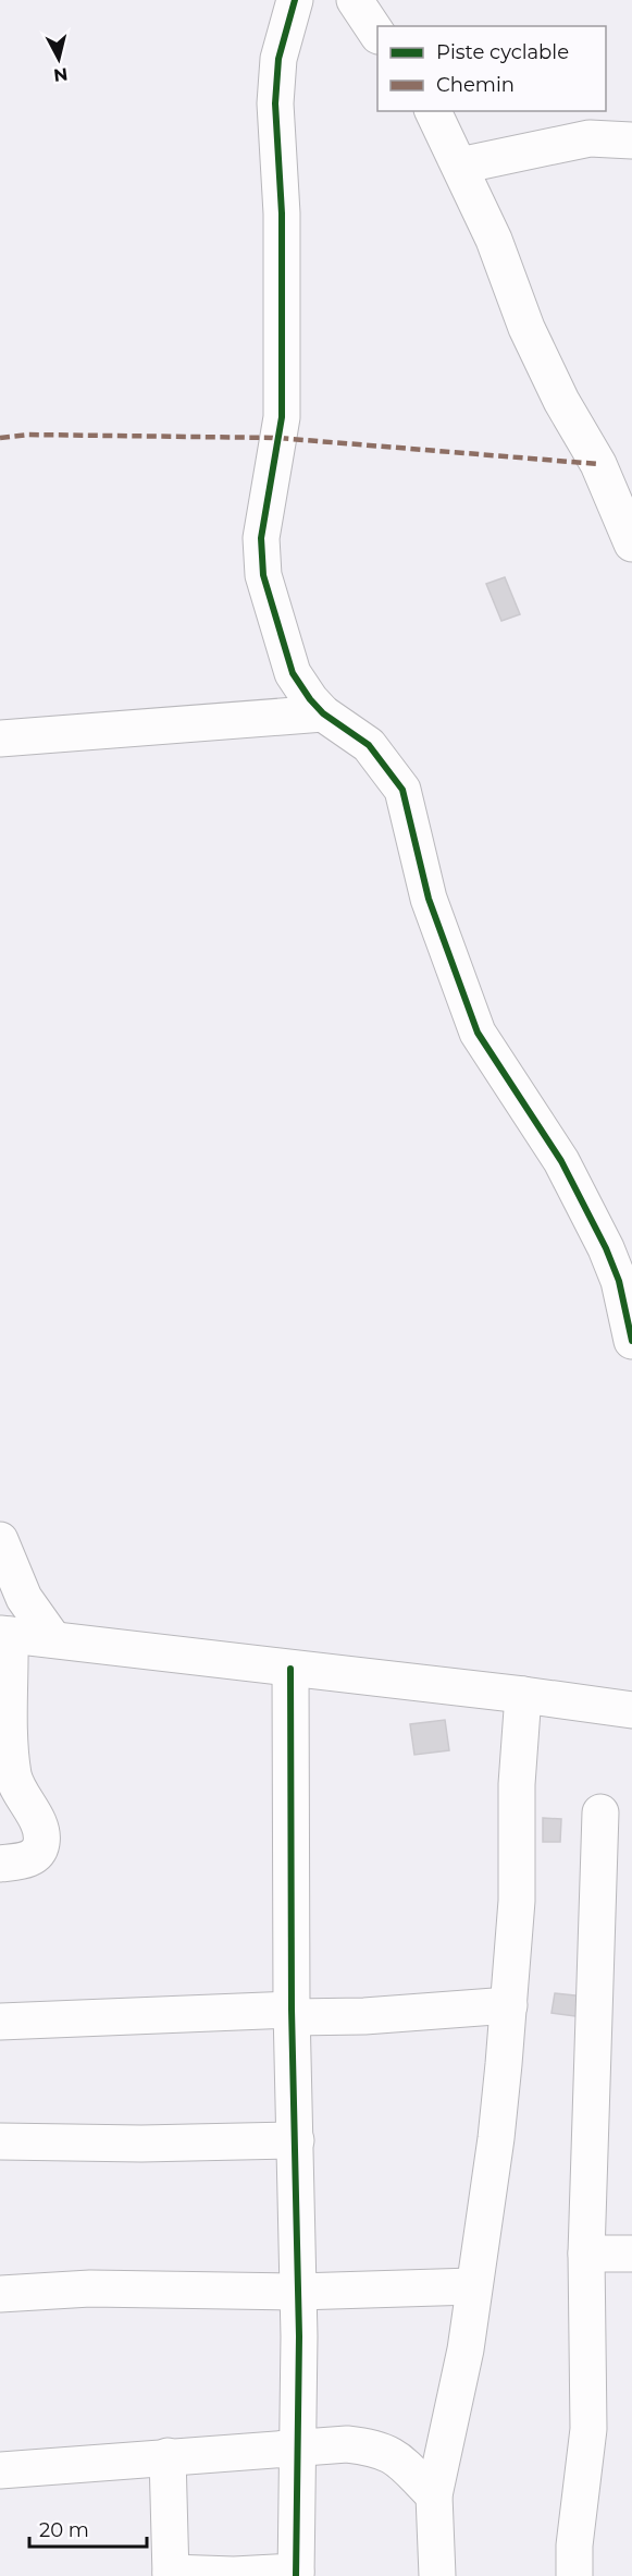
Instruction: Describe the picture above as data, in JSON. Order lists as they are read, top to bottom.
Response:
{
  "legend": ["Piste cyclable", "Chemin"],
  "scale_bar": "20 m",
  "north": "bottom"
}
